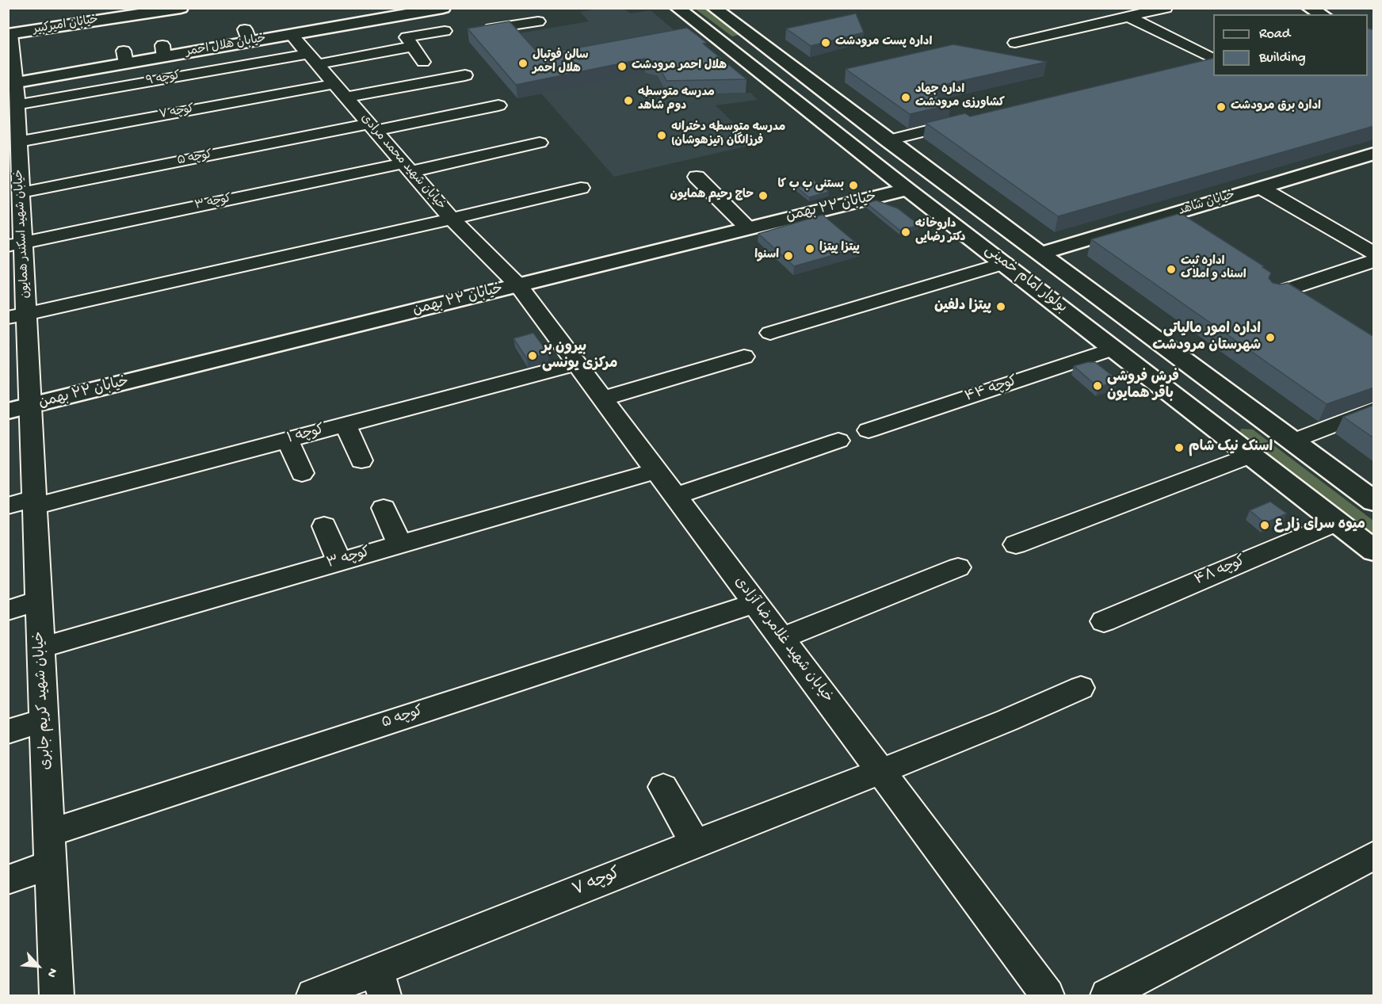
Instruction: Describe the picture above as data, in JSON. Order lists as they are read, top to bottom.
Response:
{
  "streets": {
    "main road": [
      "خیابان امیرکبیر",
      "خیابان هلال احمر",
      "خیابان شاهد",
      "خیابان ۲۲ بهمن",
      "بولوار امام خمینی"
    ],
    "street": [
      "کوچه ۹",
      "کوچه ۷",
      "کوچه ۵",
      "خیابان شهید محمد مرادی",
      "کوچه ۳",
      "خیابان شهید اسکندر همایون",
      "کوچه ۴۴",
      "کوچه ۱",
      "کوچه ۴۸",
      "خیابان شهید غلامرضا آزادی",
      "خیابان شهید کریم جابری"
    ]
  },
  "crossings": [
    ["خیابان امیرکبیر", "خیابان شهید اسکندر همایون"],
    ["خیابان هلال احمر", "خیابان شهید محمد مرادی"],
    ["خیابان هلال احمر", "خیابان شهید اسکندر همایون"],
    ["کوچه ۹", "خیابان شهید محمد مرادی"],
    ["کوچه ۹", "خیابان شهید اسکندر همایون"],
    ["کوچه ۷", "خیابان شهید محمد مرادی"],
    ["کوچه ۷", "خیابان شهید اسکندر همایون"],
    ["کوچه ۷", "خیابان شهید غلامرضا آزادی"],
    ["کوچه ۵", "خیابان شهید محمد مرادی"],
    ["کوچه ۵", "خیابان شهید اسکندر همایون"],
    ["کوچه ۵", "خیابان شهید غلامرضا آزادی"],
    ["کوچه ۵", "خیابان شهید کریم جابری"],
    ["خیابان شهید محمد مرادی", "کوچه ۳"],
    ["خیابان شهید محمد مرادی", "خیابان ۲۲ بهمن"],
    ["خیابان شهید محمد مرادی", "خیابان شهید غلامرضا آزادی"],
    ["کوچه ۳", "خیابان شهید اسکندر همایون"],
    ["کوچه ۳", "خیابان شهید غلامرضا آزادی"],
    ["کوچه ۳", "خیابان شهید کریم جابری"],
    ["خیابان شاهد", "بولوار امام خمینی"],
    ["خیابان ۲۲ بهمن", "خیابان شهید اسکندر همایون"],
    ["خیابان ۲۲ بهمن", "بولوار امام خمینی"],
    ["خیابان ۲۲ بهمن", "خیابان شهید غلامرضا آزادی"],
    ["خیابان ۲۲ بهمن", "خیابان شهید کریم جابری"],
    ["خیابان شهید اسکندر همایون", "خیابان شهید کریم جابری"],
    ["بولوار امام خمینی", "کوچه ۴۴"],
    ["بولوار امام خمینی", "کوچه ۴۸"],
    ["کوچه ۱", "خیابان شهید غلامرضا آزادی"],
    ["کوچه ۱", "خیابان شهید کریم جابری"]
  ],
  "places": [
    "اداره پست مرودشت",
    "سالن فوتبال هلال احمر",
    "هلال احمر مرودشت",
    "اداره جهاد کشاورزی مرودشت",
    "مدرسه متوسطه دوم شاهد",
    "اداره برق مرودشت",
    "مدرسه متوسطه دخترانه فرزانگان (تیزهوشان)",
    "بستنی ب ب کا",
    "حاج رحیم همایون",
    "داروخانه دکتر رضایی",
    "پیتزا پیتزا",
    "اسنوا",
    "اداره ثبت اسناد و املاک",
    "پیتزا دلفین",
    "اداره امور مالیاتی شهرستان مرودشت",
    "بیرون بر مرکزی یونسی",
    "فرش فروشی باقر همایون",
    "اسنک نیک شام",
    "میوه سرای زارع"
  ],
  "legend": ["Road", "Building"],
  "north": "bottom right"
}
